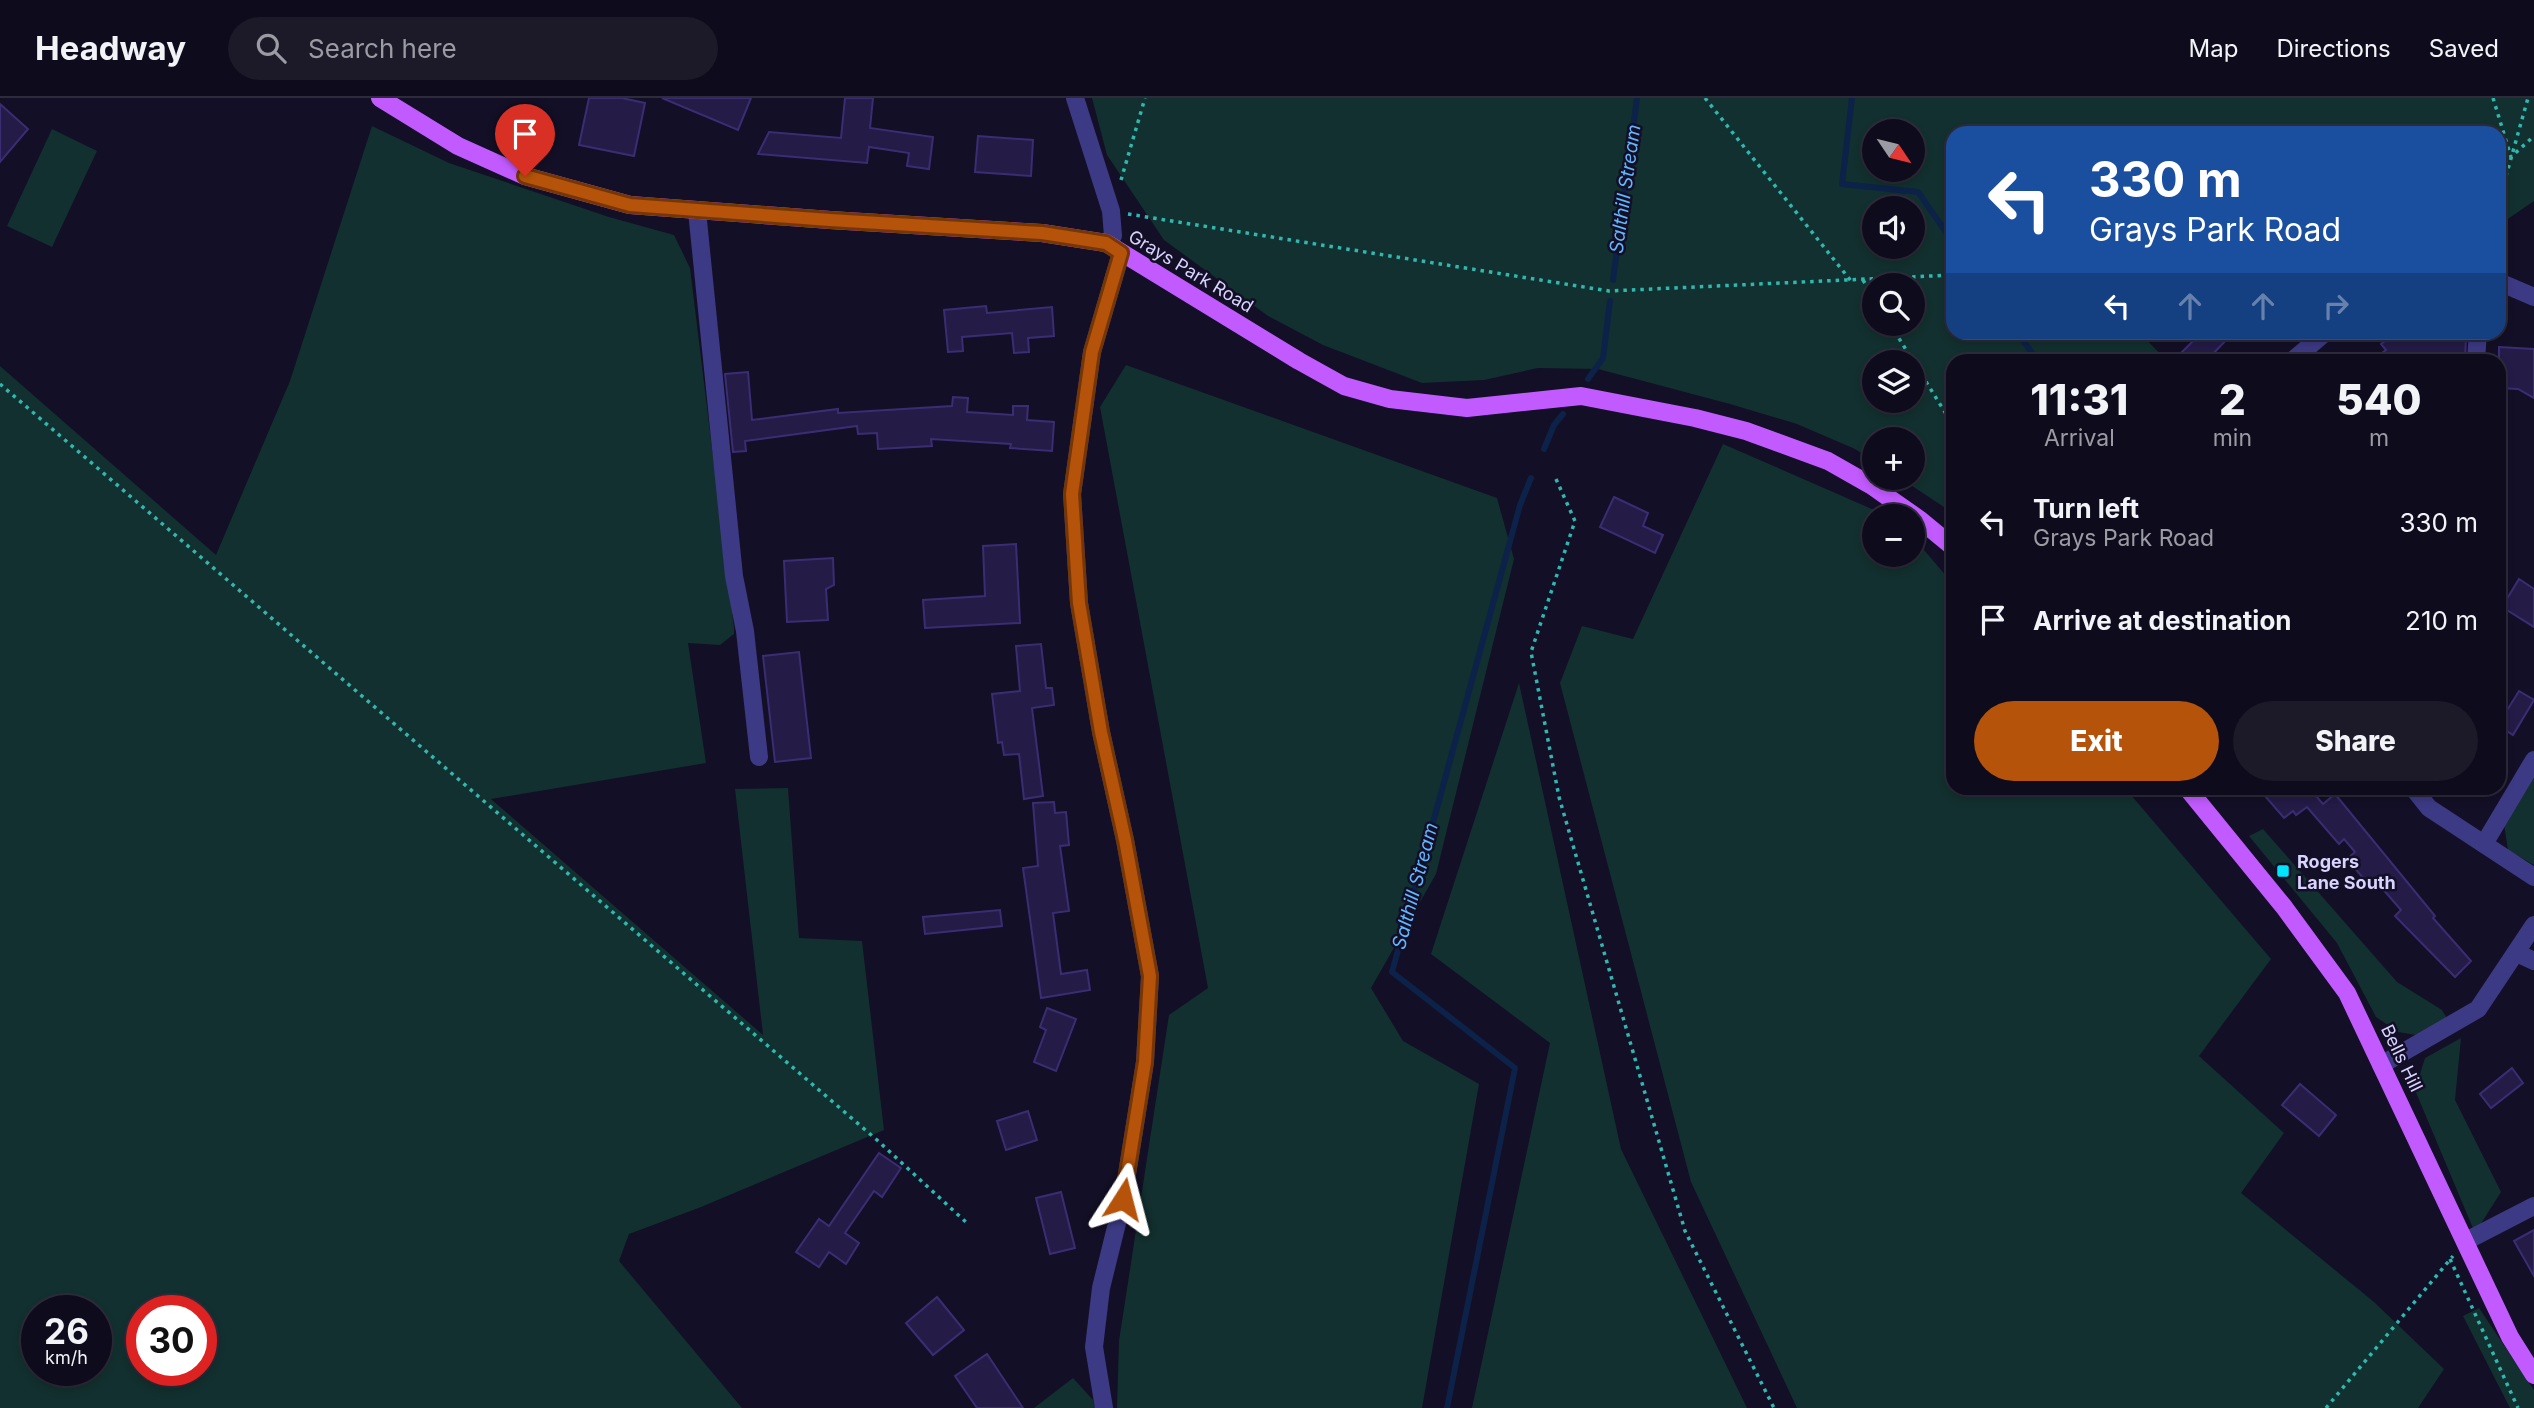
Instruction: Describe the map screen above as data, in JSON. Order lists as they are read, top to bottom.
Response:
{
  "streets": {
    "main road": ["Grays Park Road", "Bells Hill"]
  },
  "water": ["Salthill Stream"],
  "places": {
    "transit": ["Rogers Lane South"]
  },
  "north": "bottom right",
  "page": {
    "header": "Headway",
    "search": "Search here",
    "nav": ["Map", "Directions", "Saved"],
    "map_buttons": ["+", "−"],
    "turn": ["330 m", "Grays Park Road"],
    "eta": [
      "11:31",
      "Arrival",
      "2",
      "min",
      "540",
      "m"
    ],
    "list": [
      {
        "name": "Turn left",
        "note": "Grays Park Road",
        "value": "330 m"
      },
      {
        "name": "Arrive at destination",
        "value": "210 m"
      }
    ],
    "buttons": ["Exit", "Share"],
    "speed": "26 km/h",
    "limit": "30"
  }
}
